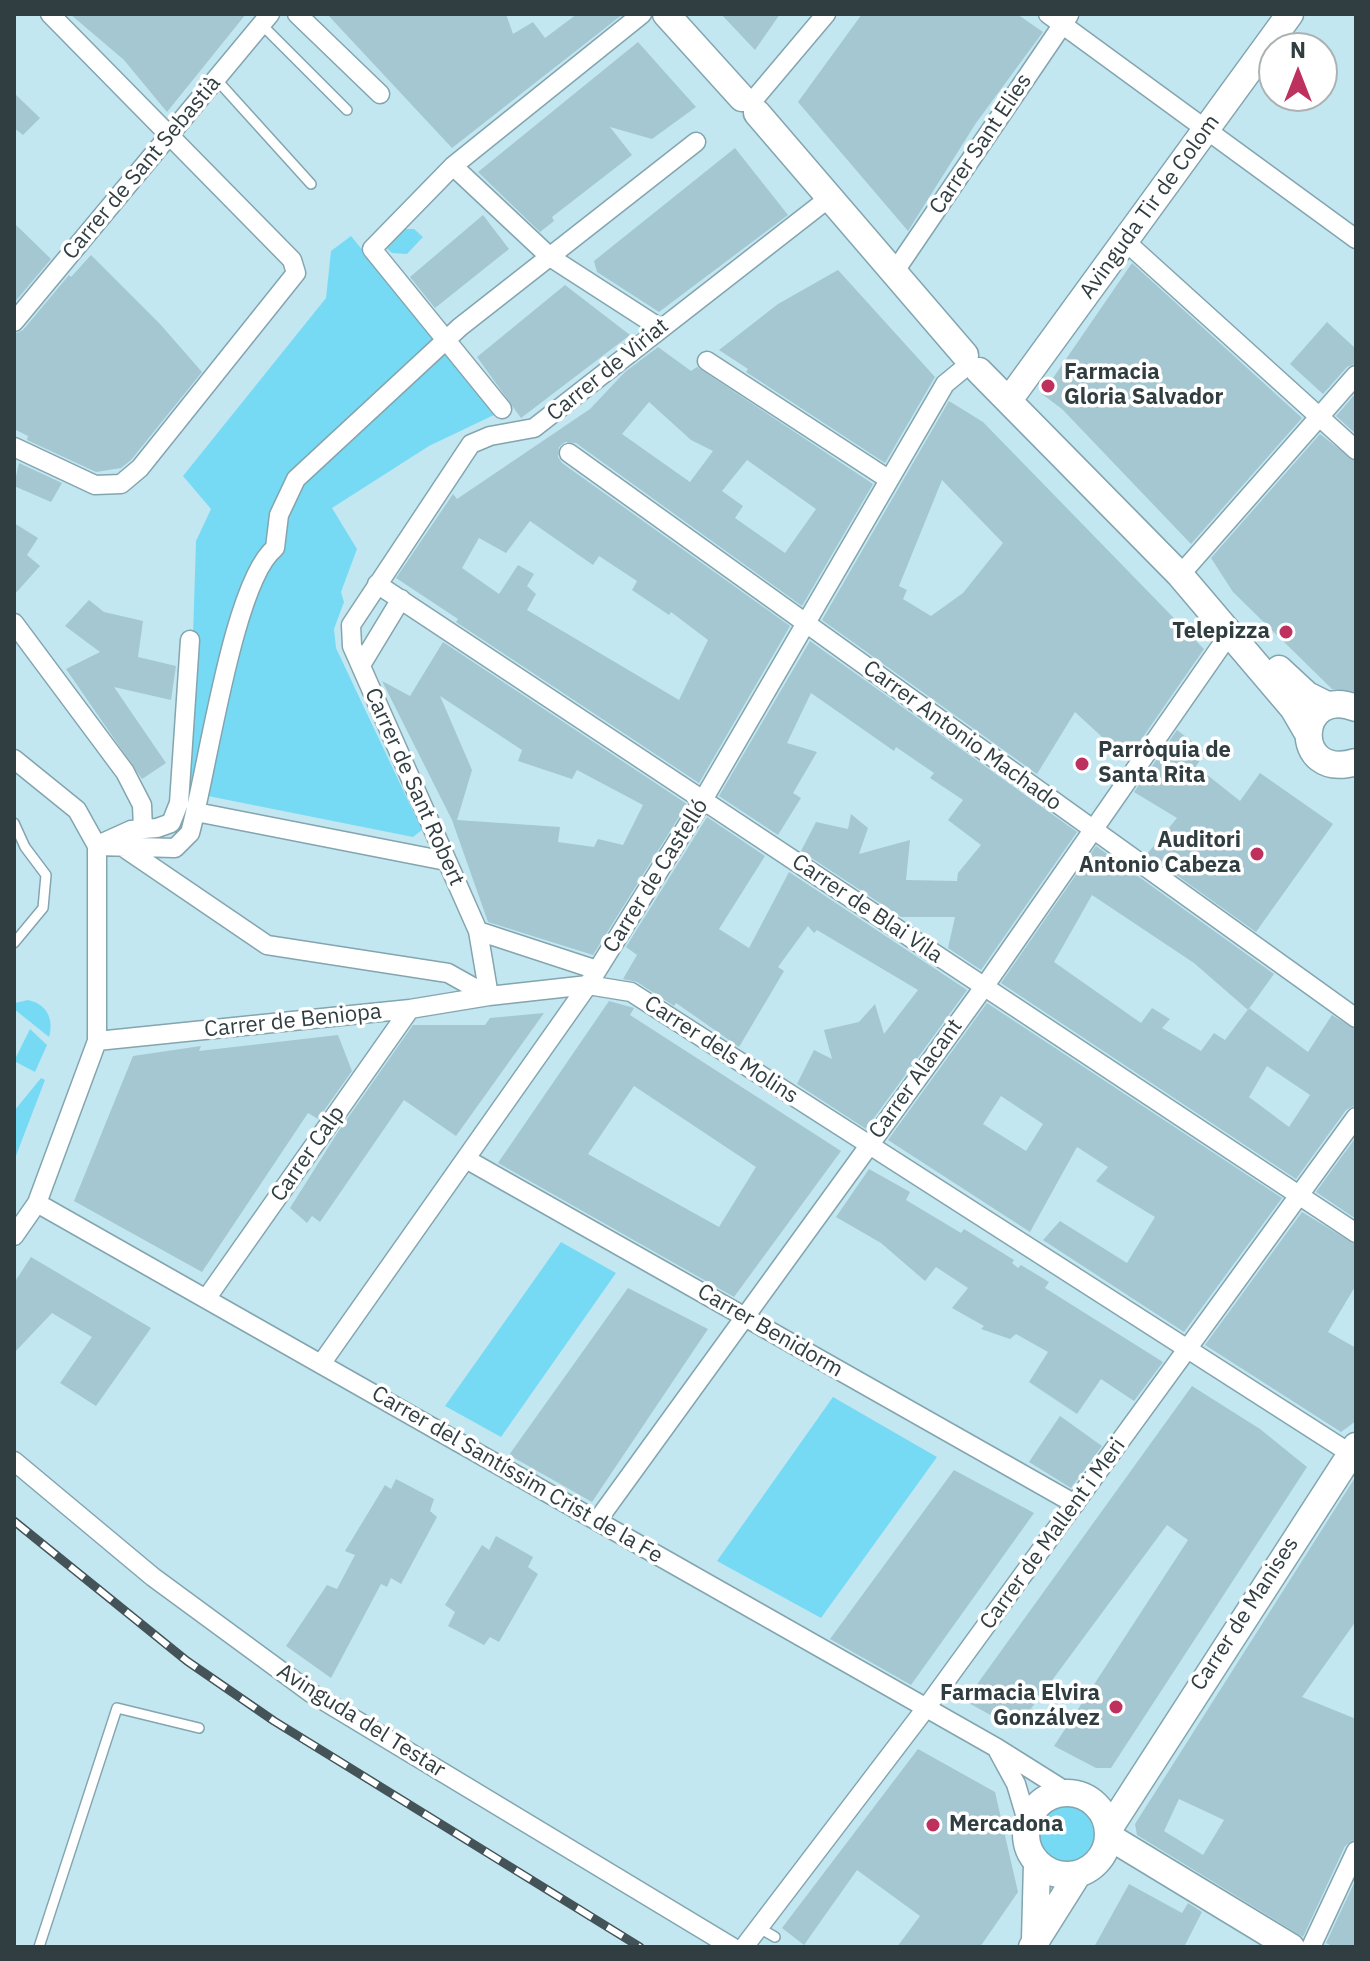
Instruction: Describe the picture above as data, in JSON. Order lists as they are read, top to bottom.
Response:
{
  "streets": {
    "street": [
      "Carrer Sant Elies",
      "Carrer de Sant Sebastià",
      "Avinguda Tir de Colom",
      "Carrer de Viriat",
      "Carrer Antonio Machado",
      "Carrer de Sant Robert",
      "Carrer de Castelló",
      "Carrer de Blai Vila",
      "Carrer de Beniopa",
      "Carrer dels Molins",
      "Carrer Alacant",
      "Carrer Calp",
      "Carrer Benidorm",
      "Carrer del Santíssim Crist de la Fe",
      "Carrer de Mallent i Meri",
      "Carrer de Manises",
      "Avinguda del Testar"
    ]
  },
  "crossings": [
    ["Carrer de Viriat", "Carrer de Sant Robert"],
    ["Carrer de Viriat", "Carrer de Blai Vila"],
    ["Carrer Antonio Machado", "Carrer de Castelló"],
    ["Carrer Antonio Machado", "Carrer Alacant"],
    ["Carrer de Sant Robert", "Carrer de Blai Vila"],
    ["Carrer de Sant Robert", "Carrer de Beniopa"],
    ["Carrer de Sant Robert", "Carrer dels Molins"],
    ["Carrer de Castelló", "Carrer de Blai Vila"],
    ["Carrer de Castelló", "Carrer dels Molins"],
    ["Carrer de Castelló", "Carrer Benidorm"],
    ["Carrer de Castelló", "Carrer del Santíssim Crist de la Fe"],
    ["Carrer de Blai Vila", "Carrer Alacant"],
    ["Carrer de Blai Vila", "Carrer de Mallent i Meri"],
    ["Carrer de Beniopa", "Carrer dels Molins"],
    ["Carrer de Beniopa", "Carrer Calp"],
    ["Carrer dels Molins", "Carrer Alacant"],
    ["Carrer dels Molins", "Carrer de Mallent i Meri"],
    ["Carrer dels Molins", "Carrer de Manises"],
    ["Carrer Alacant", "Carrer Benidorm"],
    ["Carrer Alacant", "Carrer del Santíssim Crist de la Fe"],
    ["Carrer Calp", "Carrer del Santíssim Crist de la Fe"],
    ["Carrer Benidorm", "Carrer de Mallent i Meri"],
    ["Carrer del Santíssim Crist de la Fe", "Carrer de Mallent i Meri"],
    ["Carrer del Santíssim Crist de la Fe", "Carrer de Manises"]
  ],
  "places": [
    "Farmacia Gloria Salvador",
    "Telepizza",
    "Parròquia de Santa Rita",
    "Auditori Antonio Cabeza",
    "Farmacia Elvira Gonzálvez",
    "Mercadona"
  ],
  "north": "top"
}
